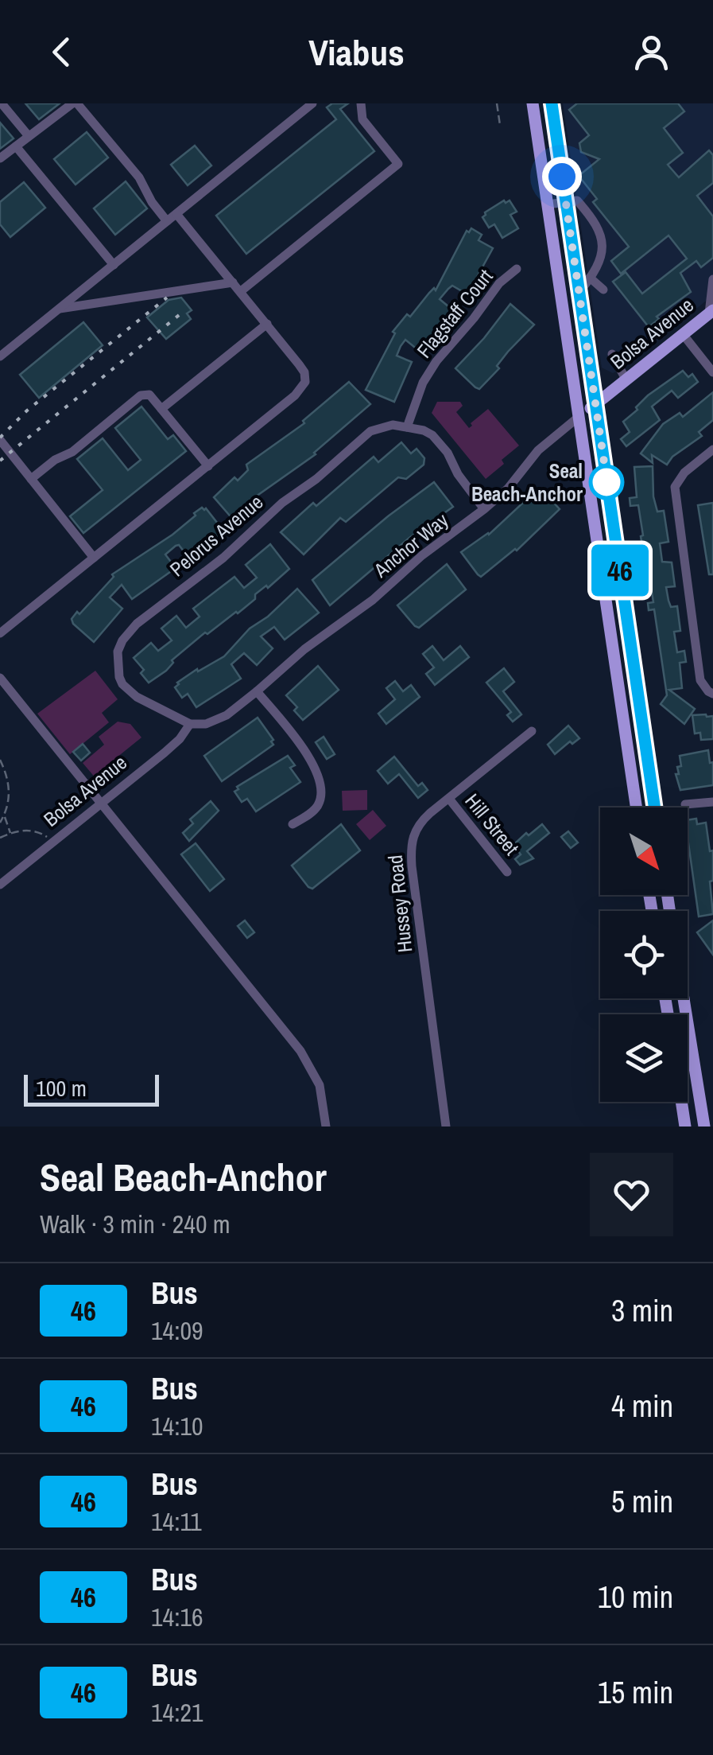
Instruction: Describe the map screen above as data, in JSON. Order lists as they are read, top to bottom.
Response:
{
  "streets": {
    "main road": ["Bolsa Avenue"],
    "street": [
      "Flagstaff Court",
      "Pelorus Avenue",
      "Anchor Way",
      "Hill Street",
      "Hussey Road"
    ]
  },
  "crossings": [
    ["Flagstaff Court", "Pelorus Avenue"],
    ["Bolsa Avenue", "Pelorus Avenue"],
    ["Bolsa Avenue", "Anchor Way"],
    ["Hill Street", "Hussey Road"]
  ],
  "places": ["Seal Beach-Anchor"],
  "lines": ["bus line 46"],
  "scale_bar": "100 m",
  "north": "bottom right",
  "page": {
    "header": "Viabus",
    "on_map": "46",
    "scale": "100 m",
    "heading": ["Seal Beach-Anchor", "Walk · 3 min · 240 m"],
    "list": [
      {
        "mark": "46",
        "name": "Bus",
        "note": "14:09",
        "value": "3 min"
      },
      {
        "mark": "46",
        "name": "Bus",
        "note": "14:10",
        "value": "4 min"
      },
      {
        "mark": "46",
        "name": "Bus",
        "note": "14:11",
        "value": "5 min"
      },
      {
        "mark": "46",
        "name": "Bus",
        "note": "14:16",
        "value": "10 min"
      },
      {
        "mark": "46",
        "name": "Bus",
        "note": "14:21",
        "value": "15 min"
      }
    ]
  }
}
